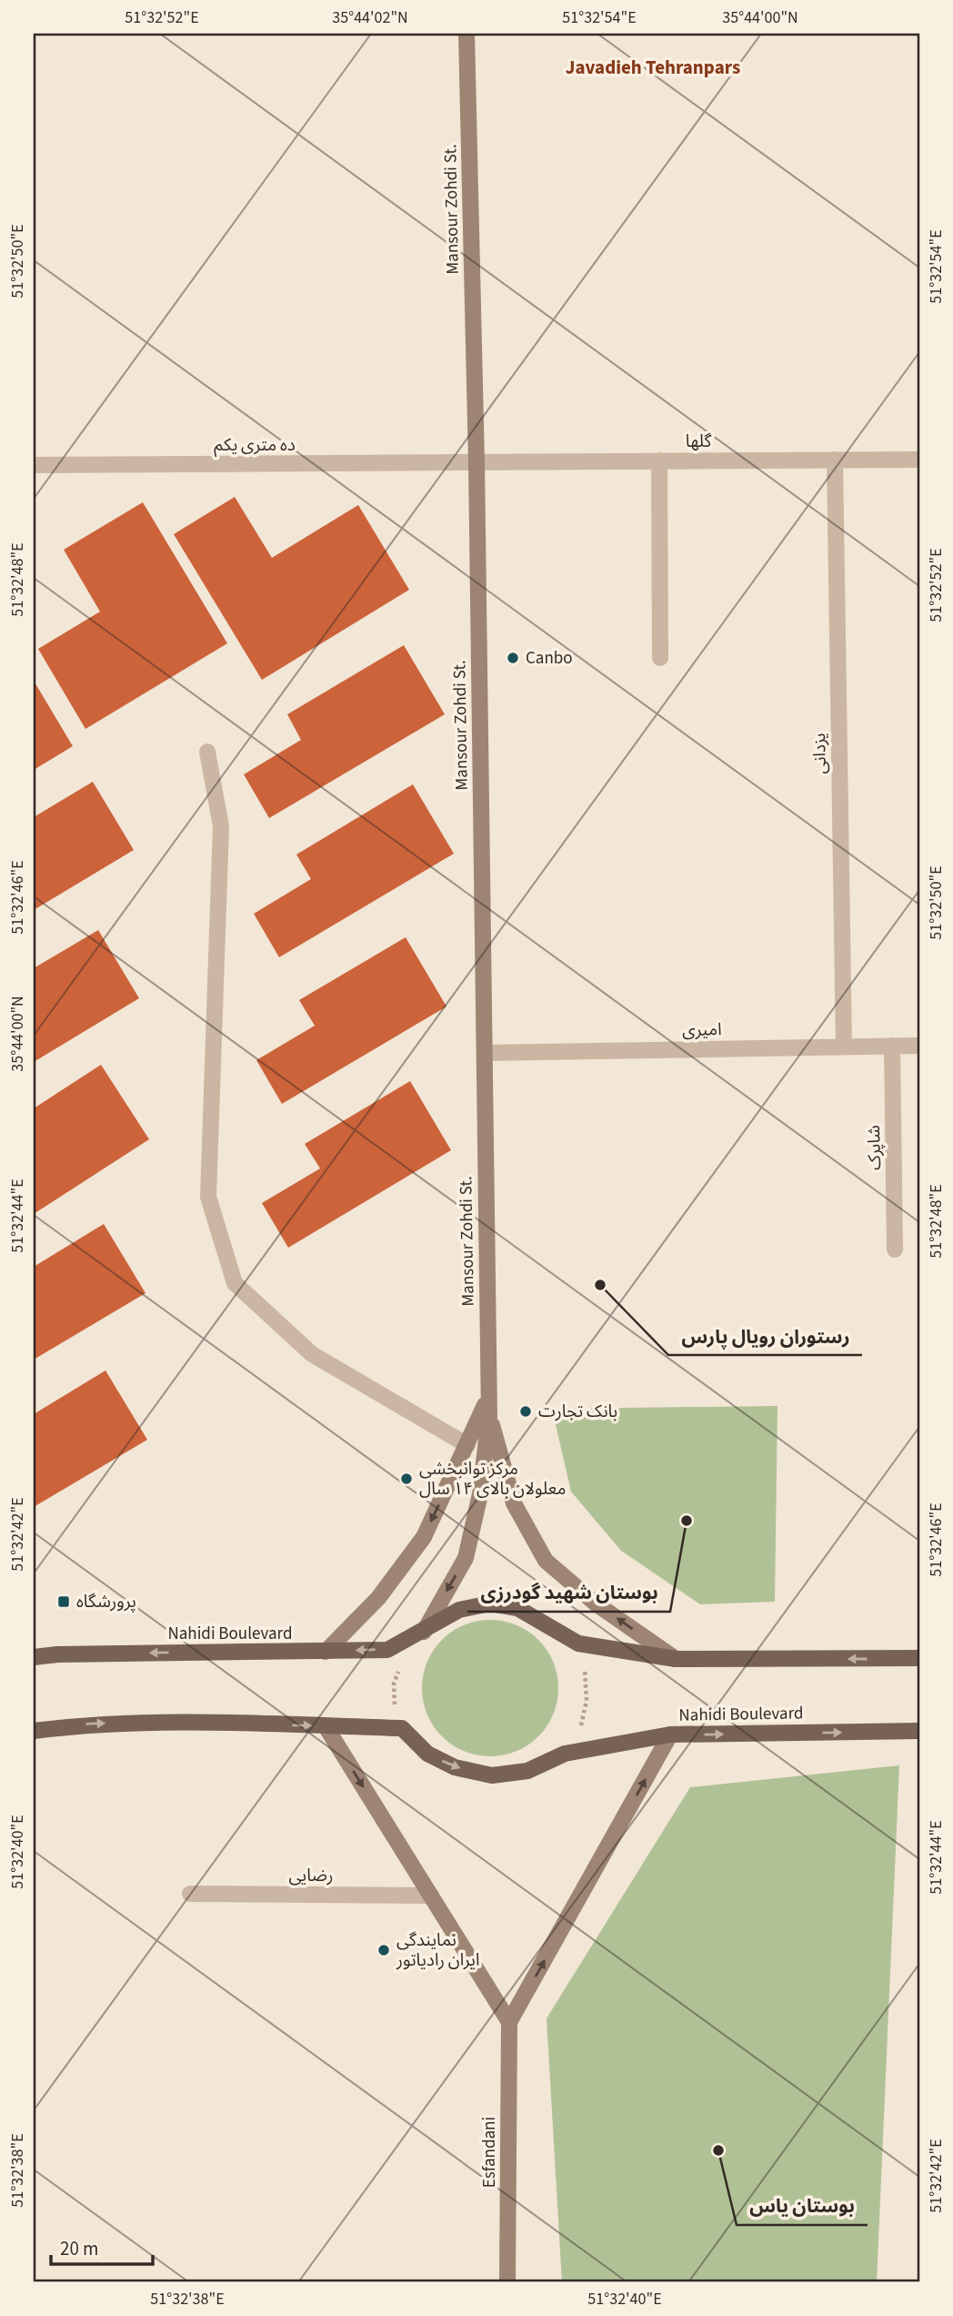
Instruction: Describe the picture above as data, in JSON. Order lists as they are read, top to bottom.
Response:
{
  "streets": {
    "main road": ["Mansour Zohdi St.", "Nahidi Boulevard", "Esfandani"],
    "street": [
      "گلها",
      "ده متری یکم",
      "یزدانی",
      "امیری",
      "شاپرک",
      "رضایی"
    ]
  },
  "crossings": [
    ["Mansour Zohdi St.", "گلها"],
    ["Mansour Zohdi St.", "ده متری یکم"],
    ["Mansour Zohdi St.", "امیری"],
    ["Mansour Zohdi St.", "Nahidi Boulevard"],
    ["گلها", "ده متری یکم"],
    ["گلها", "یزدانی"],
    ["یزدانی", "امیری"],
    ["امیری", "شاپرک"]
  ],
  "districts": ["Javadieh Tehranpars"],
  "places": {
    "other": [
      "Canbo",
      "رستوران رویال پارس",
      "بانک تجارت",
      "مرکز توانبخشی معلولان بالای ۱۴ سال",
      "بوستان شهید گودرزی",
      "نمایندگی ایران رادیاتور",
      "بوستان یاس"
    ],
    "transit": ["پرورشگاه"]
  },
  "scale_bar": "20 m",
  "coordinates": [
    "51°32'52\"E",
    "35°44'02\"N",
    "51°32'54\"E",
    "35°44'00\"N",
    "51°32'50\"E",
    "51°32'48\"E",
    "51°32'46\"E",
    "51°32'44\"E",
    "51°32'42\"E",
    "51°32'40\"E",
    "51°32'38\"E"
  ]
}
